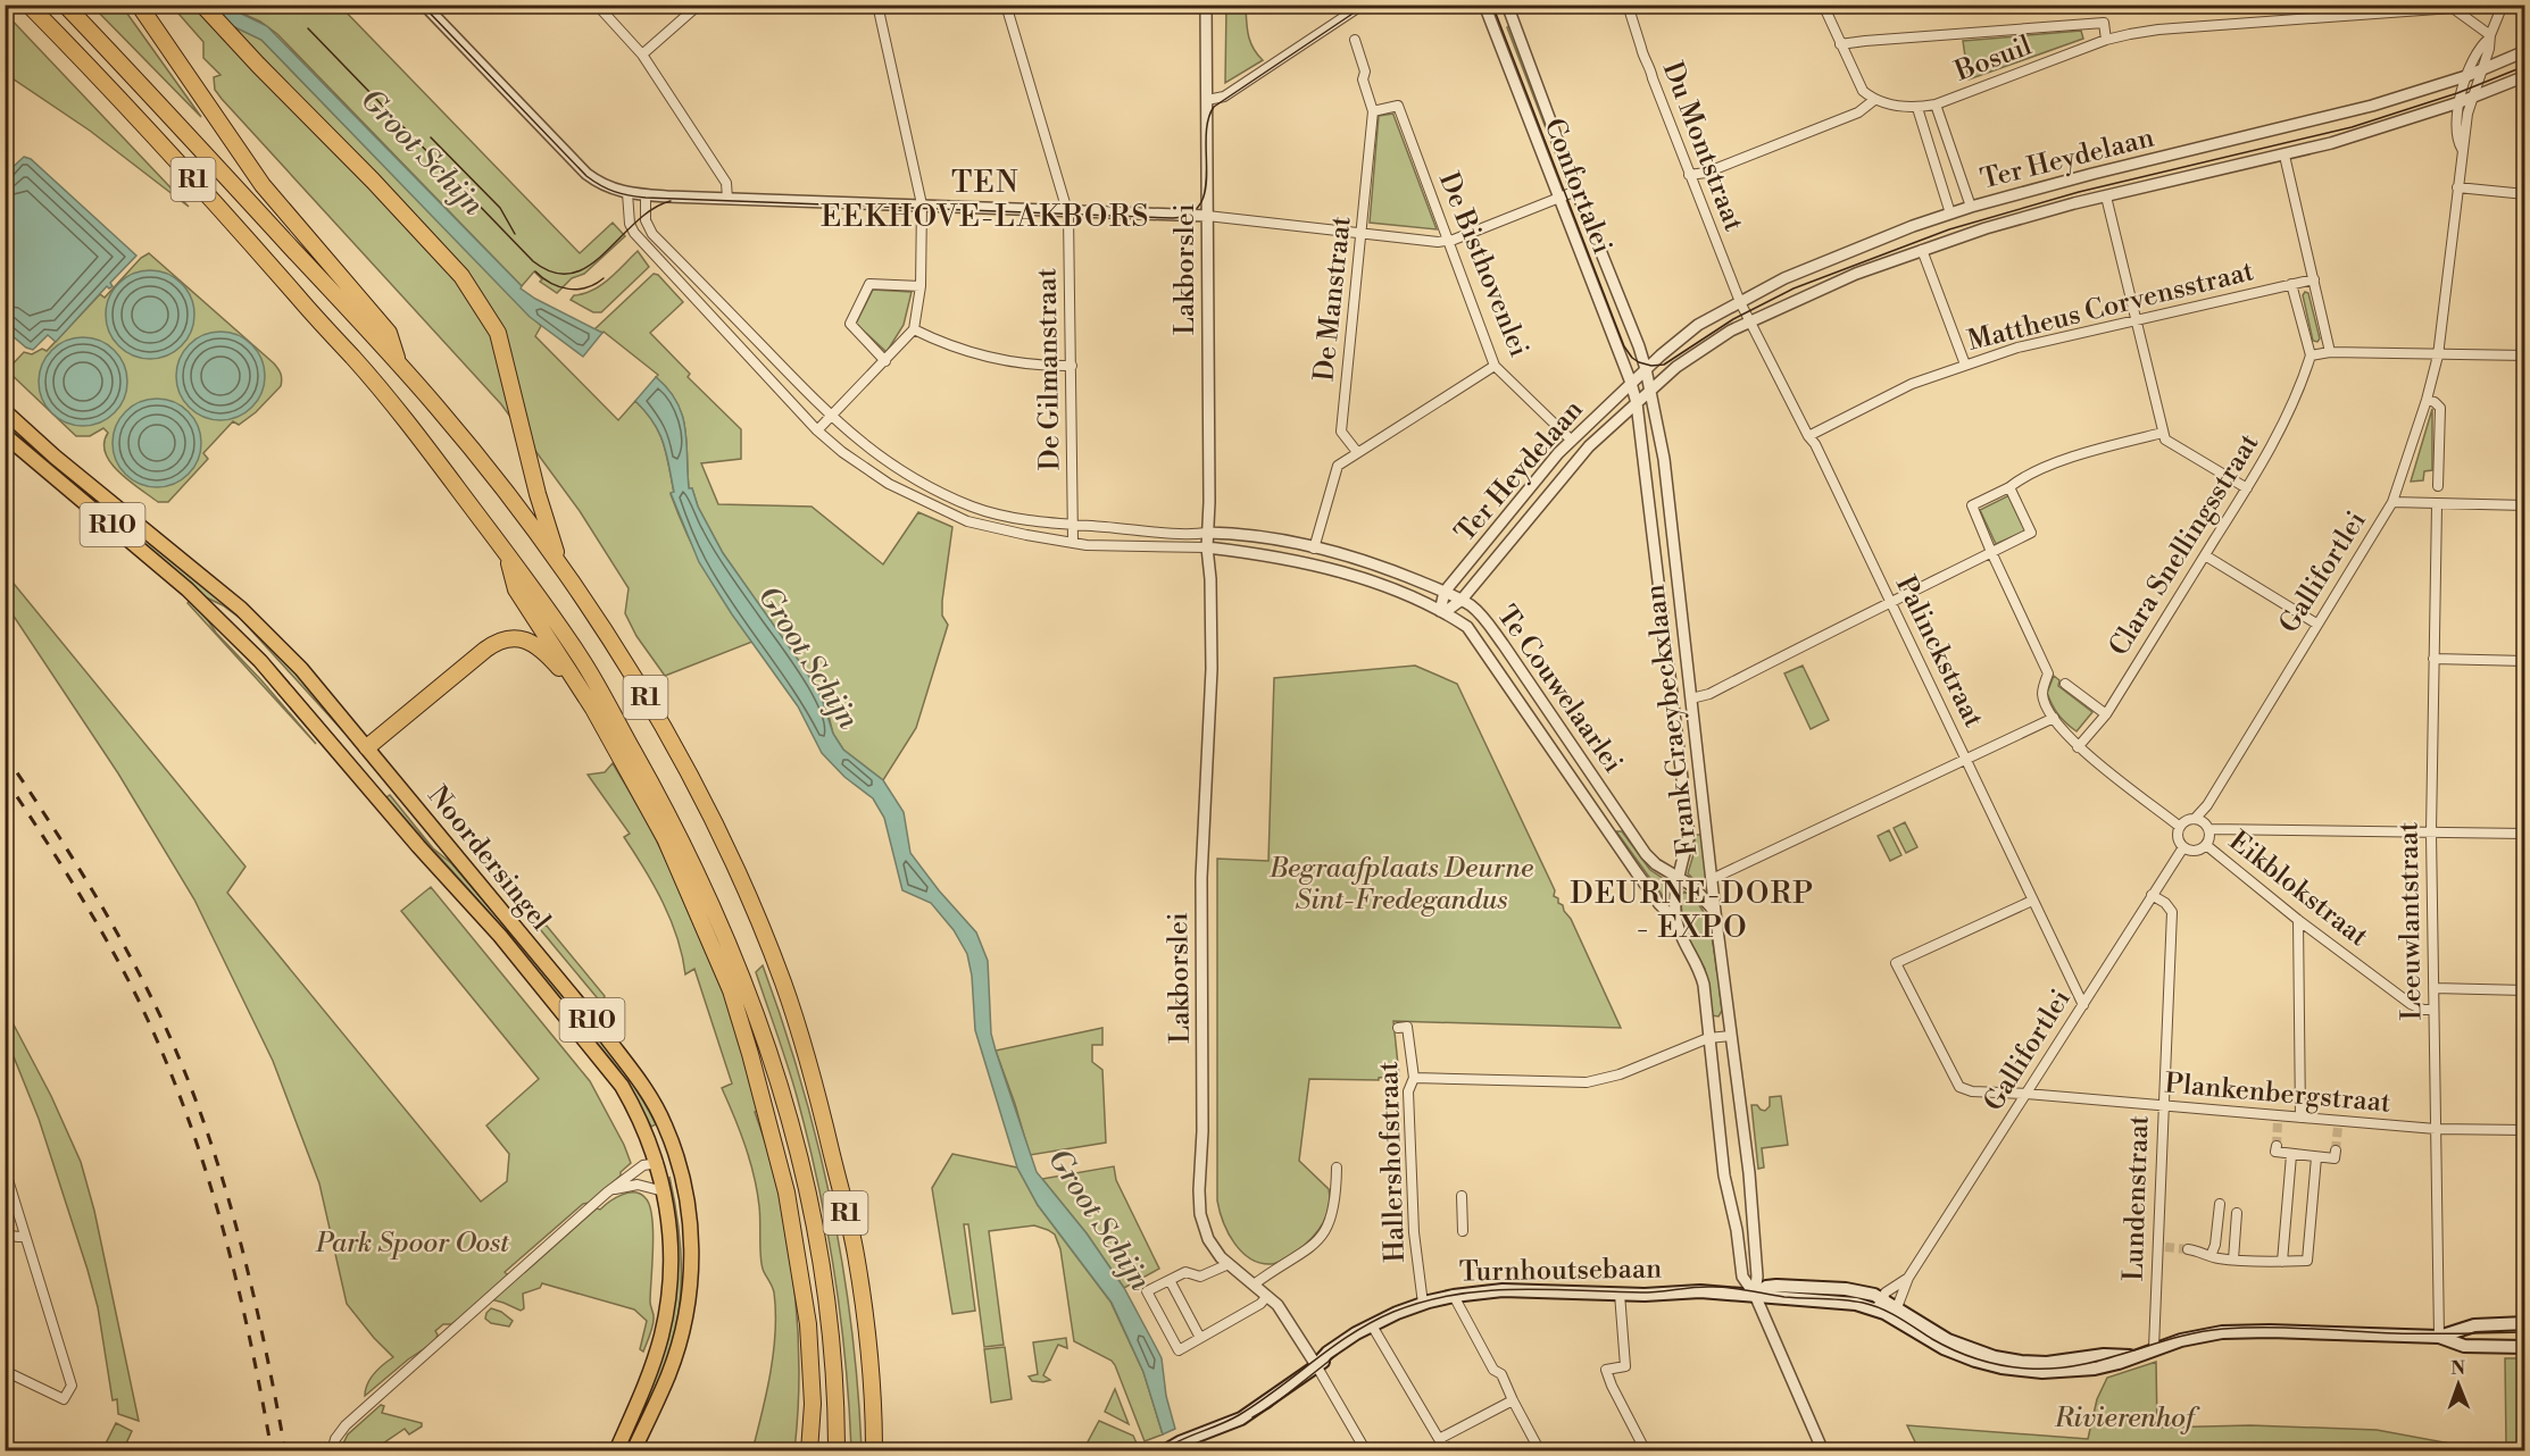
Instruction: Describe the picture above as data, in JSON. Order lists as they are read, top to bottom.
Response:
{
  "streets": {
    "highway": ["R1"],
    "main road": ["R10", "Noordersingel", "Turnhoutsebaan"],
    "street": [
      "Bosuil",
      "Du Montstraat",
      "Ter Heydelaan",
      "Confortalei",
      "De Bisthovenlei",
      "Lakborslei",
      "De Manstraat",
      "Mattheus Corvensstraat",
      "De Gilmanstraat",
      "Clara Snellingsstraat",
      "Gallifortlei",
      "Palinckstraat",
      "Te Couwelaarlei",
      "Frank Craeybeckxlaan",
      "Eikblokstraat",
      "Leeuwlantstraat",
      "Plankenbergstraat",
      "Hallershofstraat",
      "Lundenstraat"
    ]
  },
  "crossings": [
    ["Bosuil", "Gallifortlei"],
    ["Du Montstraat", "Ter Heydelaan"],
    ["Du Montstraat", "Palinckstraat"],
    ["Ter Heydelaan", "Confortalei"],
    ["Ter Heydelaan", "De Bisthovenlei"],
    ["Ter Heydelaan", "Gallifortlei"],
    ["Ter Heydelaan", "Palinckstraat"],
    ["Ter Heydelaan", "Te Couwelaarlei"],
    ["Ter Heydelaan", "Frank Craeybeckxlaan"],
    ["De Bisthovenlei", "De Manstraat"],
    ["Lakborslei", "Te Couwelaarlei"],
    ["Lakborslei", "Turnhoutsebaan"],
    ["Mattheus Corvensstraat", "Palinckstraat"],
    ["Gallifortlei", "Palinckstraat"],
    ["Gallifortlei", "Eikblokstraat"],
    ["Gallifortlei", "Leeuwlantstraat"],
    ["Gallifortlei", "Plankenbergstraat"],
    ["Gallifortlei", "Lundenstraat"],
    ["Gallifortlei", "Turnhoutsebaan"],
    ["Palinckstraat", "Plankenbergstraat"],
    ["Te Couwelaarlei", "Frank Craeybeckxlaan"],
    ["Frank Craeybeckxlaan", "Turnhoutsebaan"],
    ["Eikblokstraat", "Leeuwlantstraat"],
    ["Leeuwlantstraat", "Plankenbergstraat"],
    ["Leeuwlantstraat", "Turnhoutsebaan"],
    ["Plankenbergstraat", "Lundenstraat"],
    ["Hallershofstraat", "Turnhoutsebaan"],
    ["Lundenstraat", "Turnhoutsebaan"]
  ],
  "districts": ["TEN EEKHOVE-LAKBORS", "DEURNE-DORP - EXPO"],
  "water": ["Groot Schijn"],
  "parks": ["Begraafplaats Deurne Sint-Fredegandus", "Park Spoor Oost", "Rivierenhof"],
  "north": "top"
}
